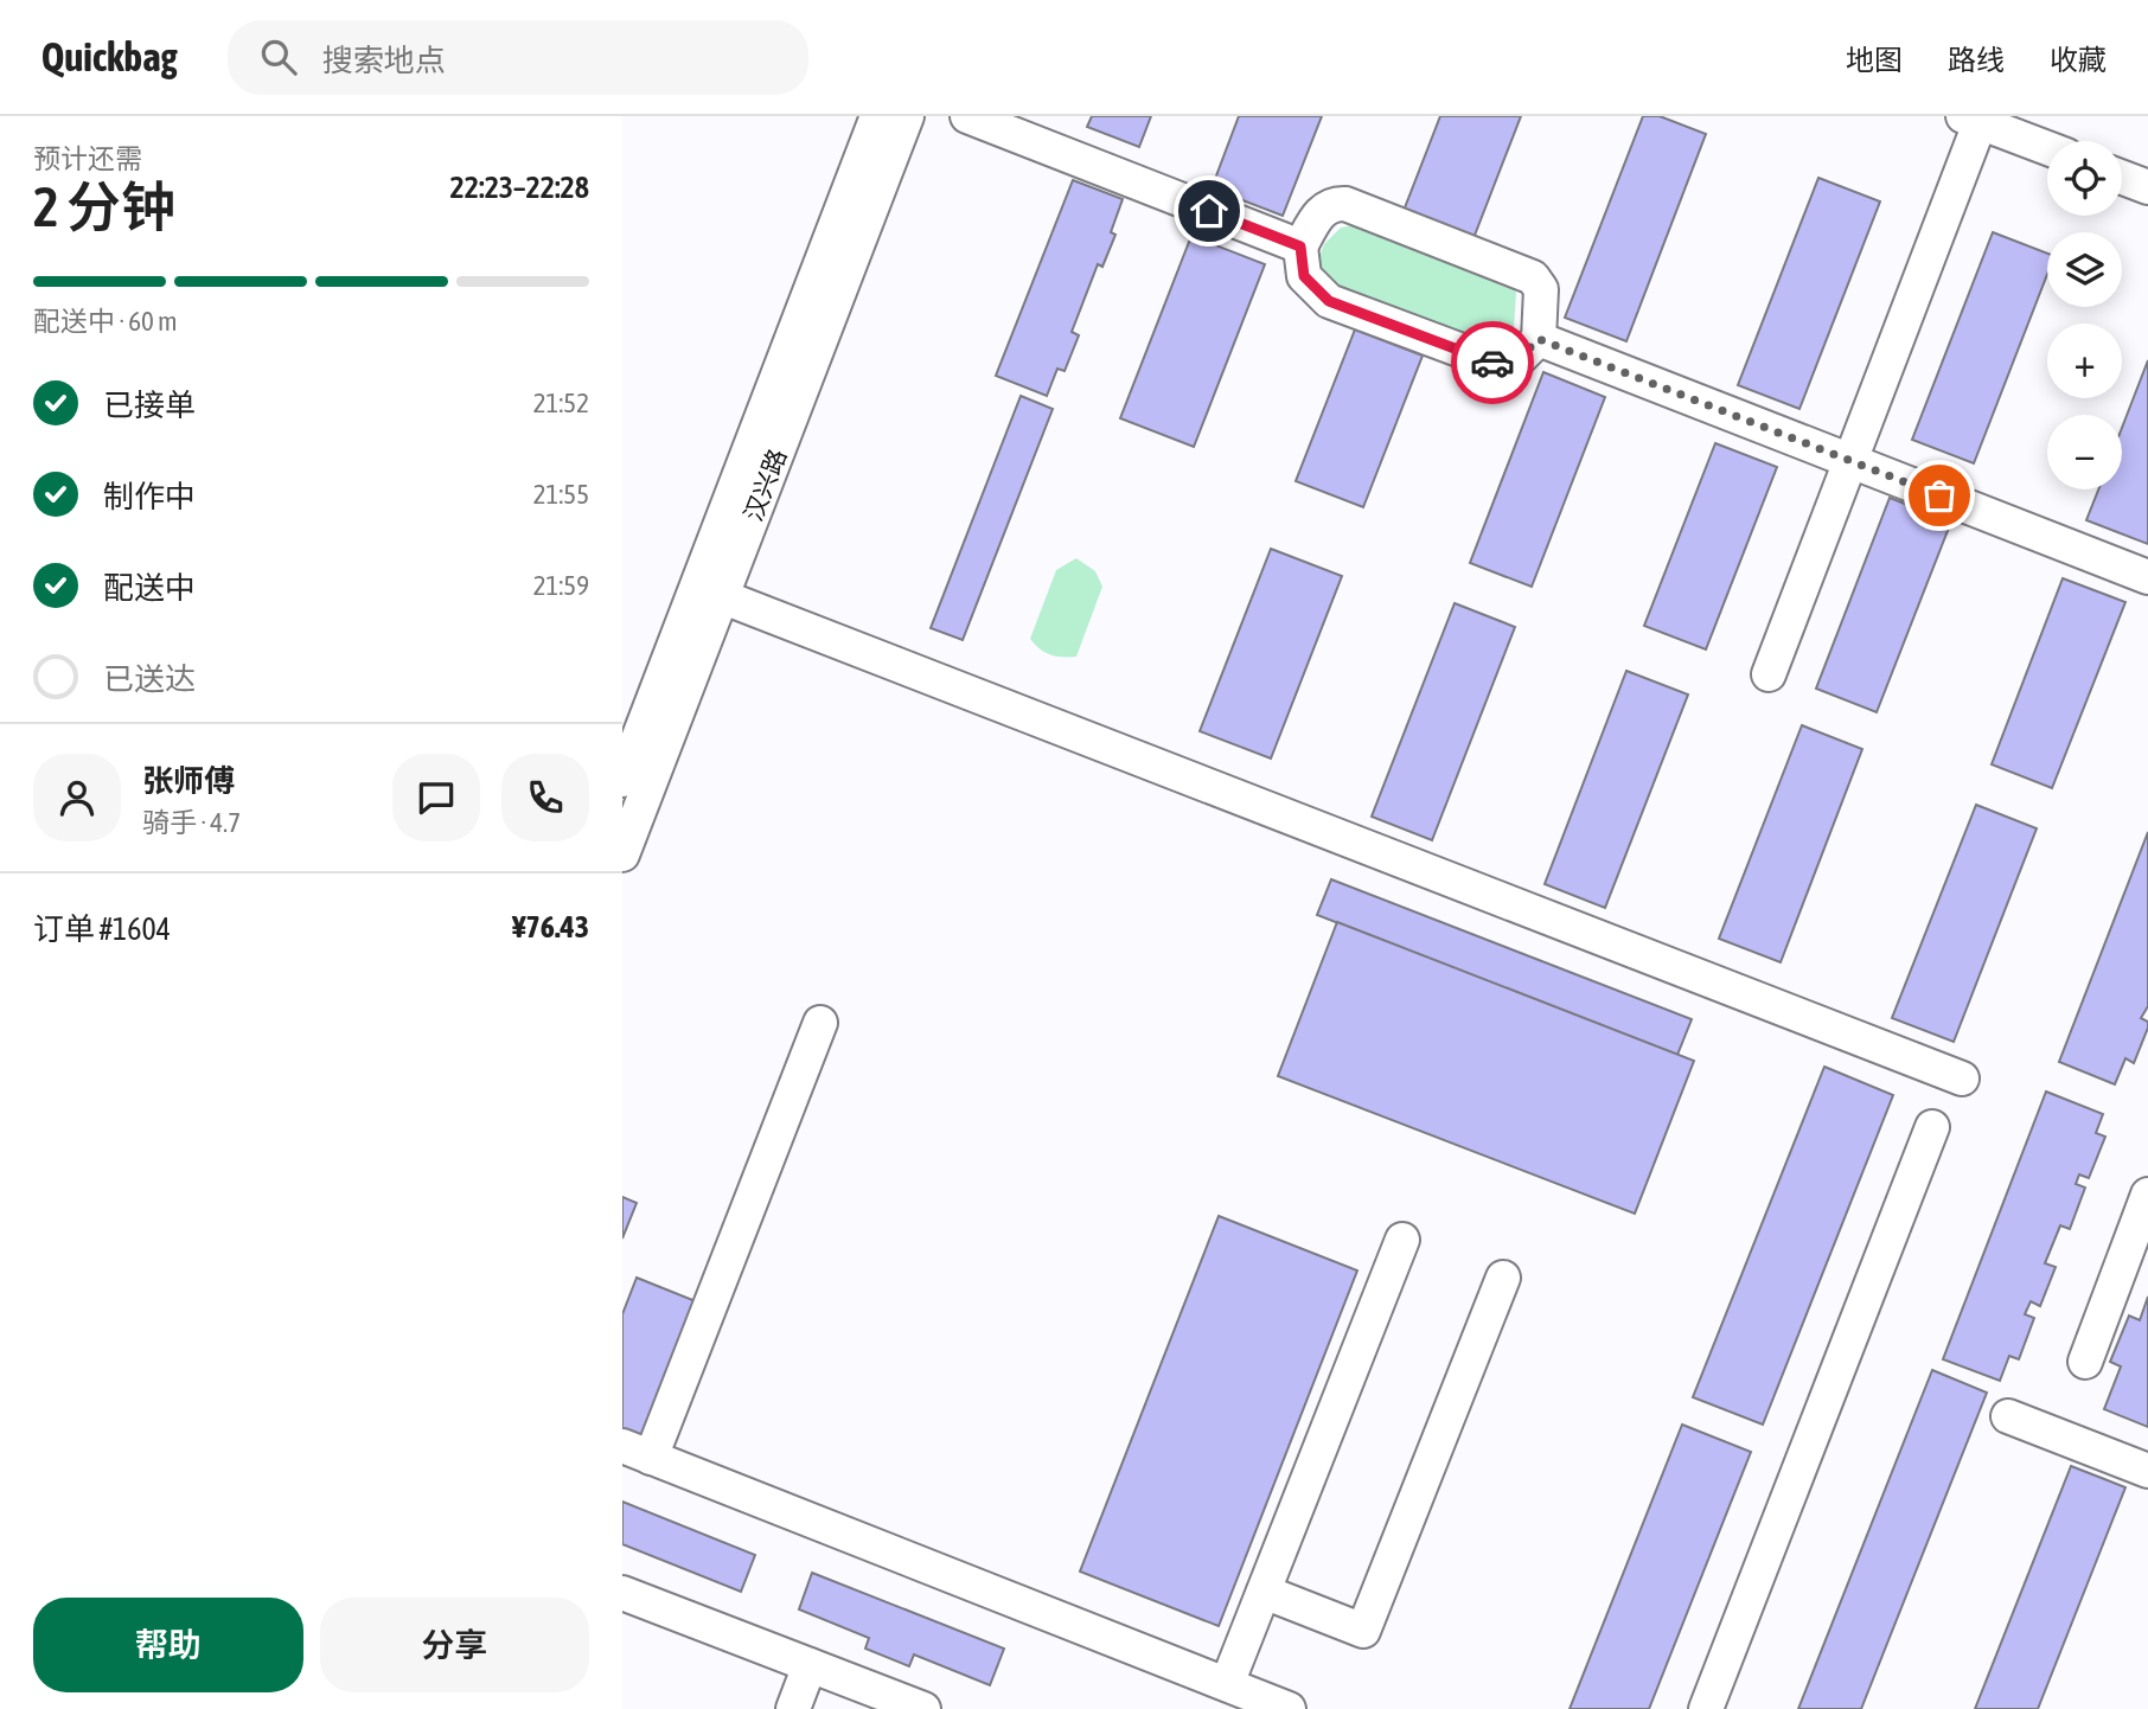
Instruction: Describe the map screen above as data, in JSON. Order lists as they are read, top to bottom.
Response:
{
  "streets": {
    "street": ["汉兴路"]
  },
  "page": {
    "header": "Quickbag",
    "search": "搜索地点",
    "nav": ["地图", "路线", "收藏"],
    "heading": ["2 分钟", "预计还需", "22:23–22:28"],
    "panel": [
      "张师傅",
      "骑手 · 4.7",
      "订单 #1604",
      "¥76.43"
    ],
    "map_buttons": ["+", "−"],
    "bar": "配送中 · 60 m",
    "list": [
      ["已接单", "21:52"],
      ["制作中", "21:55"],
      ["配送中", "21:59"],
      "已送达"
    ],
    "buttons": ["帮助", "分享"]
  }
}
